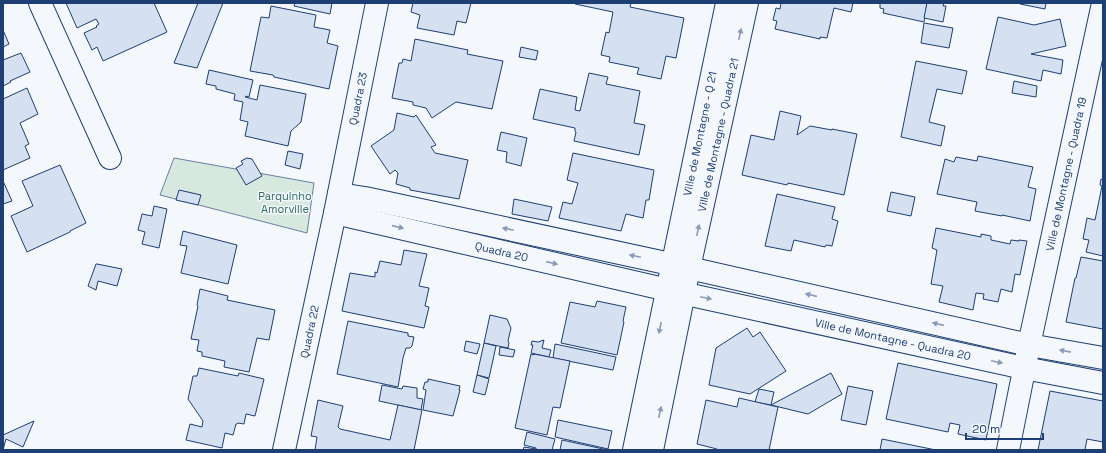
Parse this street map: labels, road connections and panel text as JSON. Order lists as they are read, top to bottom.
{
  "streets": {
    "street": [
      "Quadra 23",
      "Ville de Montagne - Q 21",
      "Ville de Montagne - Quadra 21",
      "Ville de Montagne - Quadra 19",
      "Quadra 20",
      "Quadra 22",
      "Ville de Montagne - Quadra 20"
    ]
  },
  "crossings": [
    ["Quadra 23", "Quadra 20"],
    ["Quadra 23", "Quadra 22"],
    ["Ville de Montagne - Q 21", "Ville de Montagne - Quadra 21"],
    ["Ville de Montagne - Q 21", "Quadra 20"],
    ["Ville de Montagne - Quadra 21", "Quadra 20"],
    ["Ville de Montagne - Quadra 19", "Ville de Montagne - Quadra 20"],
    ["Quadra 20", "Quadra 22"],
    ["Quadra 20", "Ville de Montagne - Quadra 20"]
  ],
  "one_way": ["Ville de Montagne - Quadra 21"],
  "parks": ["Parquinho Amorville"],
  "scale_bar": "20 m"
}
